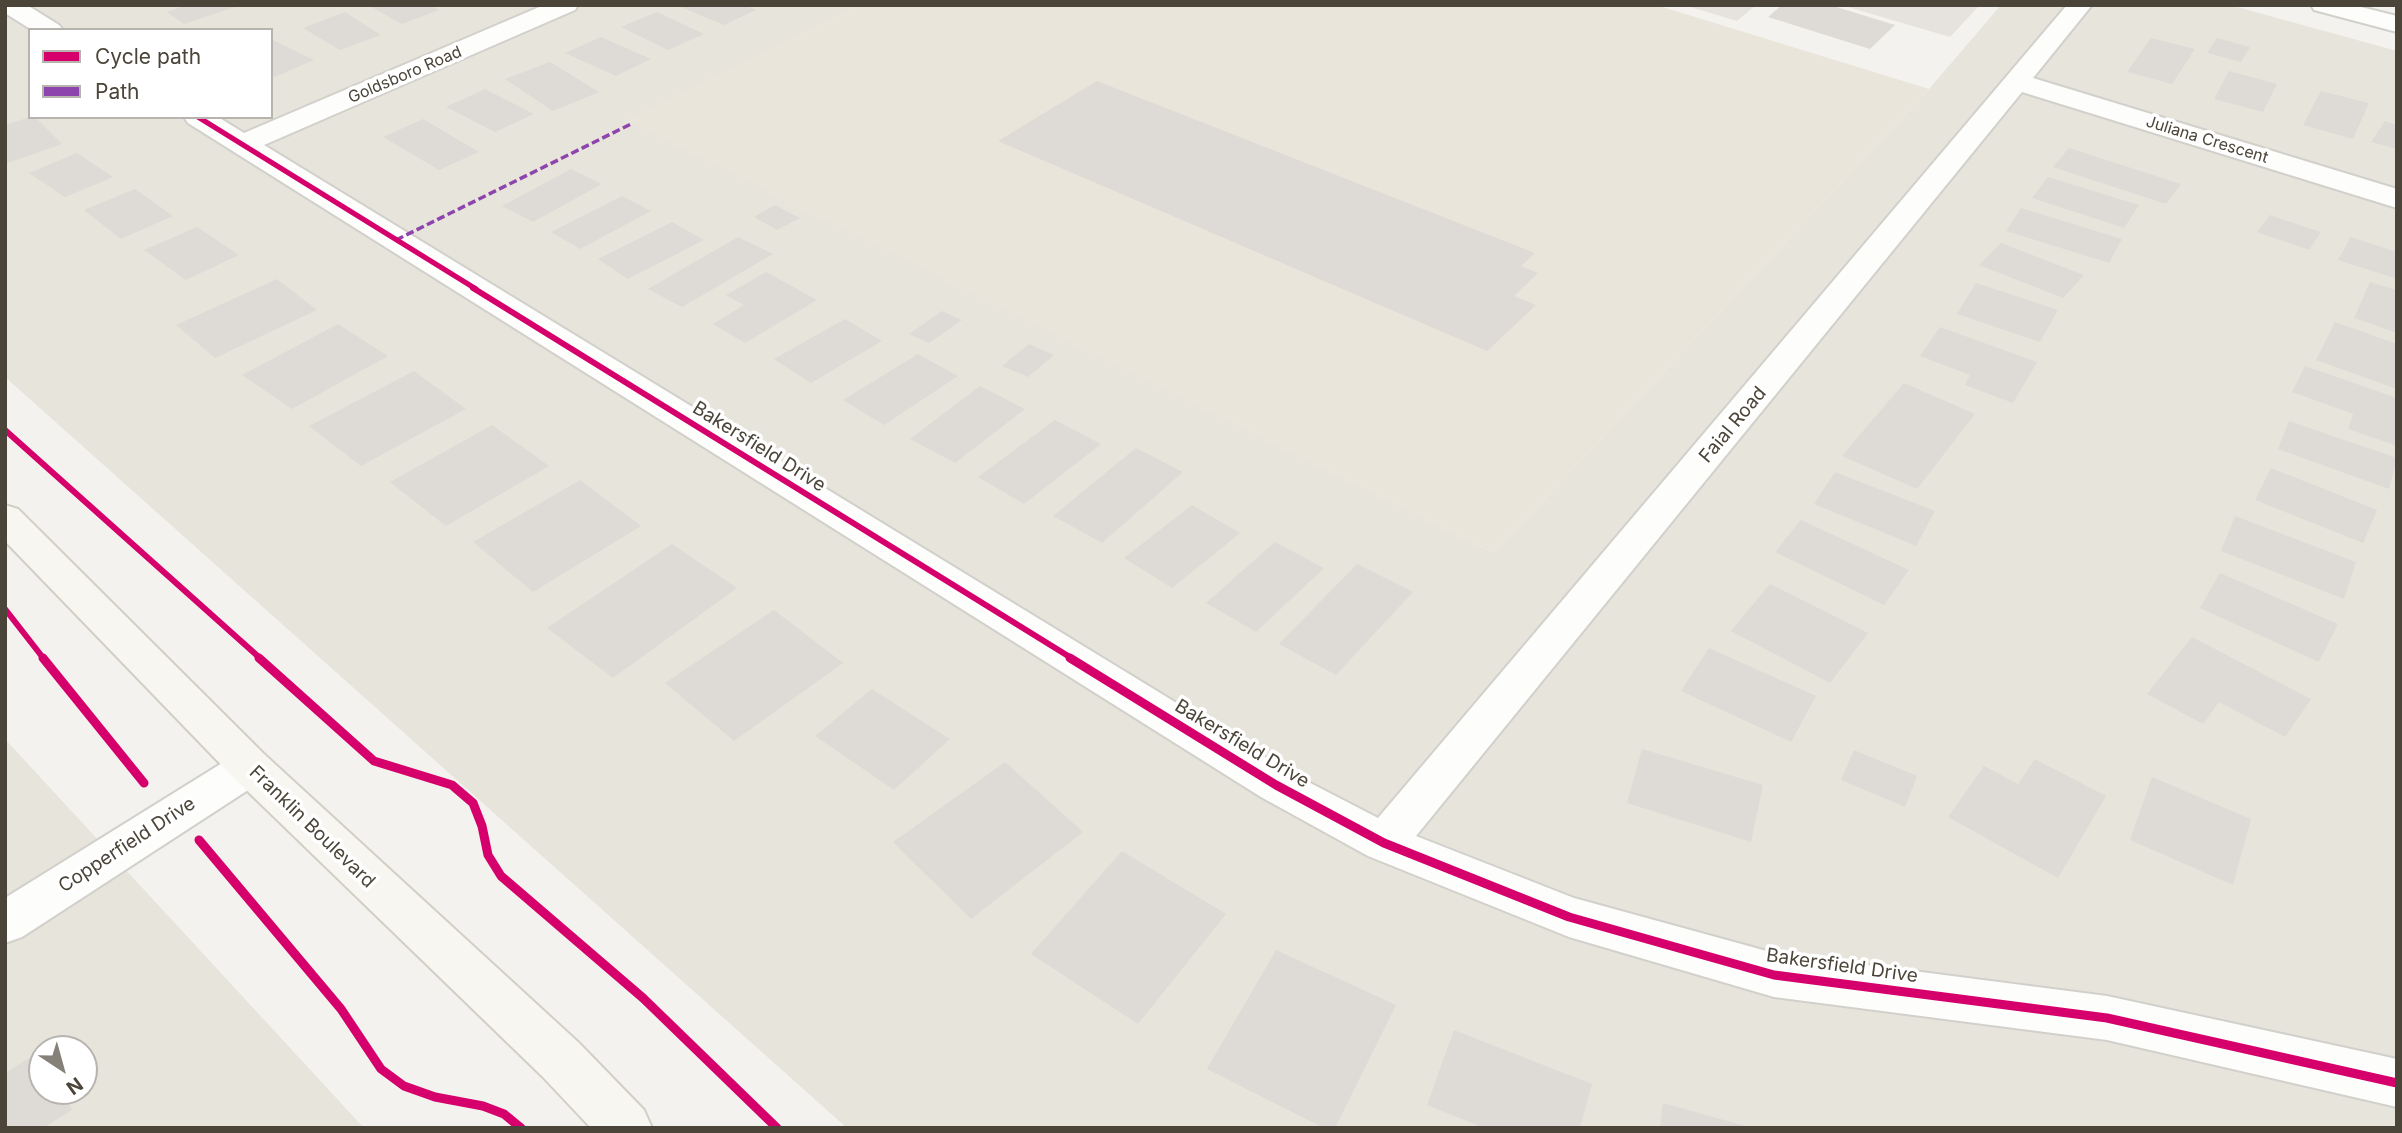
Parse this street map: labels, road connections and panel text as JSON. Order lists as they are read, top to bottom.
{
  "streets": {
    "main road": ["Franklin Boulevard"],
    "street": [
      "Goldsboro Road",
      "Juliana Crescent",
      "Faial Road",
      "Bakersfield Drive",
      "Copperfield Drive"
    ]
  },
  "crossings": [
    ["Goldsboro Road", "Bakersfield Drive"],
    ["Juliana Crescent", "Faial Road"],
    ["Faial Road", "Bakersfield Drive"],
    ["Franklin Boulevard", "Copperfield Drive"]
  ],
  "legend": ["Cycle path", "Path"],
  "north": "bottom right"
}
